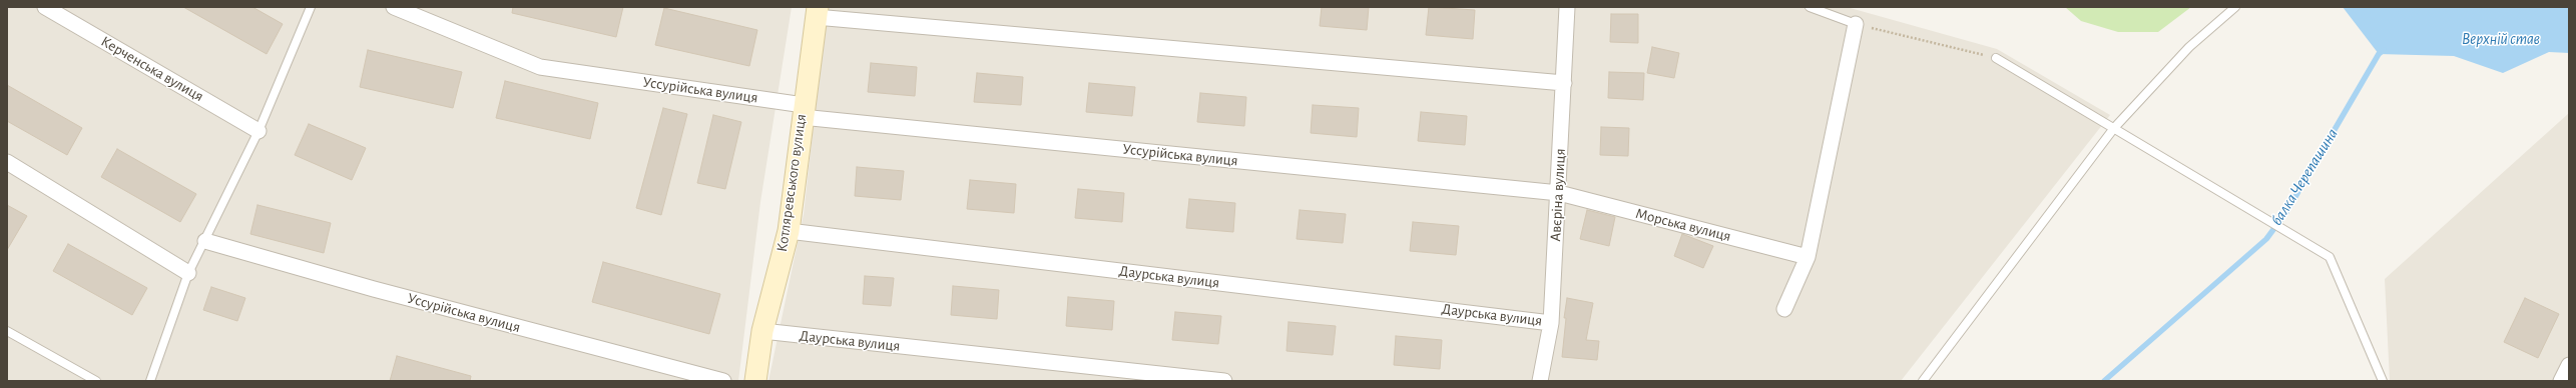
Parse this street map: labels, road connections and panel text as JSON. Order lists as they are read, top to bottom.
{
  "streets": {
    "street": [
      "Керченська вулиця",
      "Уссурійська вулиця",
      "Котляревського вулиця",
      "Авєріна вулиця",
      "Морська вулиця",
      "Даурська вулиця"
    ]
  },
  "crossings": [
    ["Уссурійська вулиця", "Котляревського вулиця"],
    ["Уссурійська вулиця", "Авєріна вулиця"],
    ["Уссурійська вулиця", "Морська вулиця"],
    ["Котляревського вулиця", "Даурська вулиця"],
    ["Авєріна вулиця", "Морська вулиця"],
    ["Авєріна вулиця", "Даурська вулиця"]
  ],
  "water": ["Верхній став", "балка Черепашина"]
}
